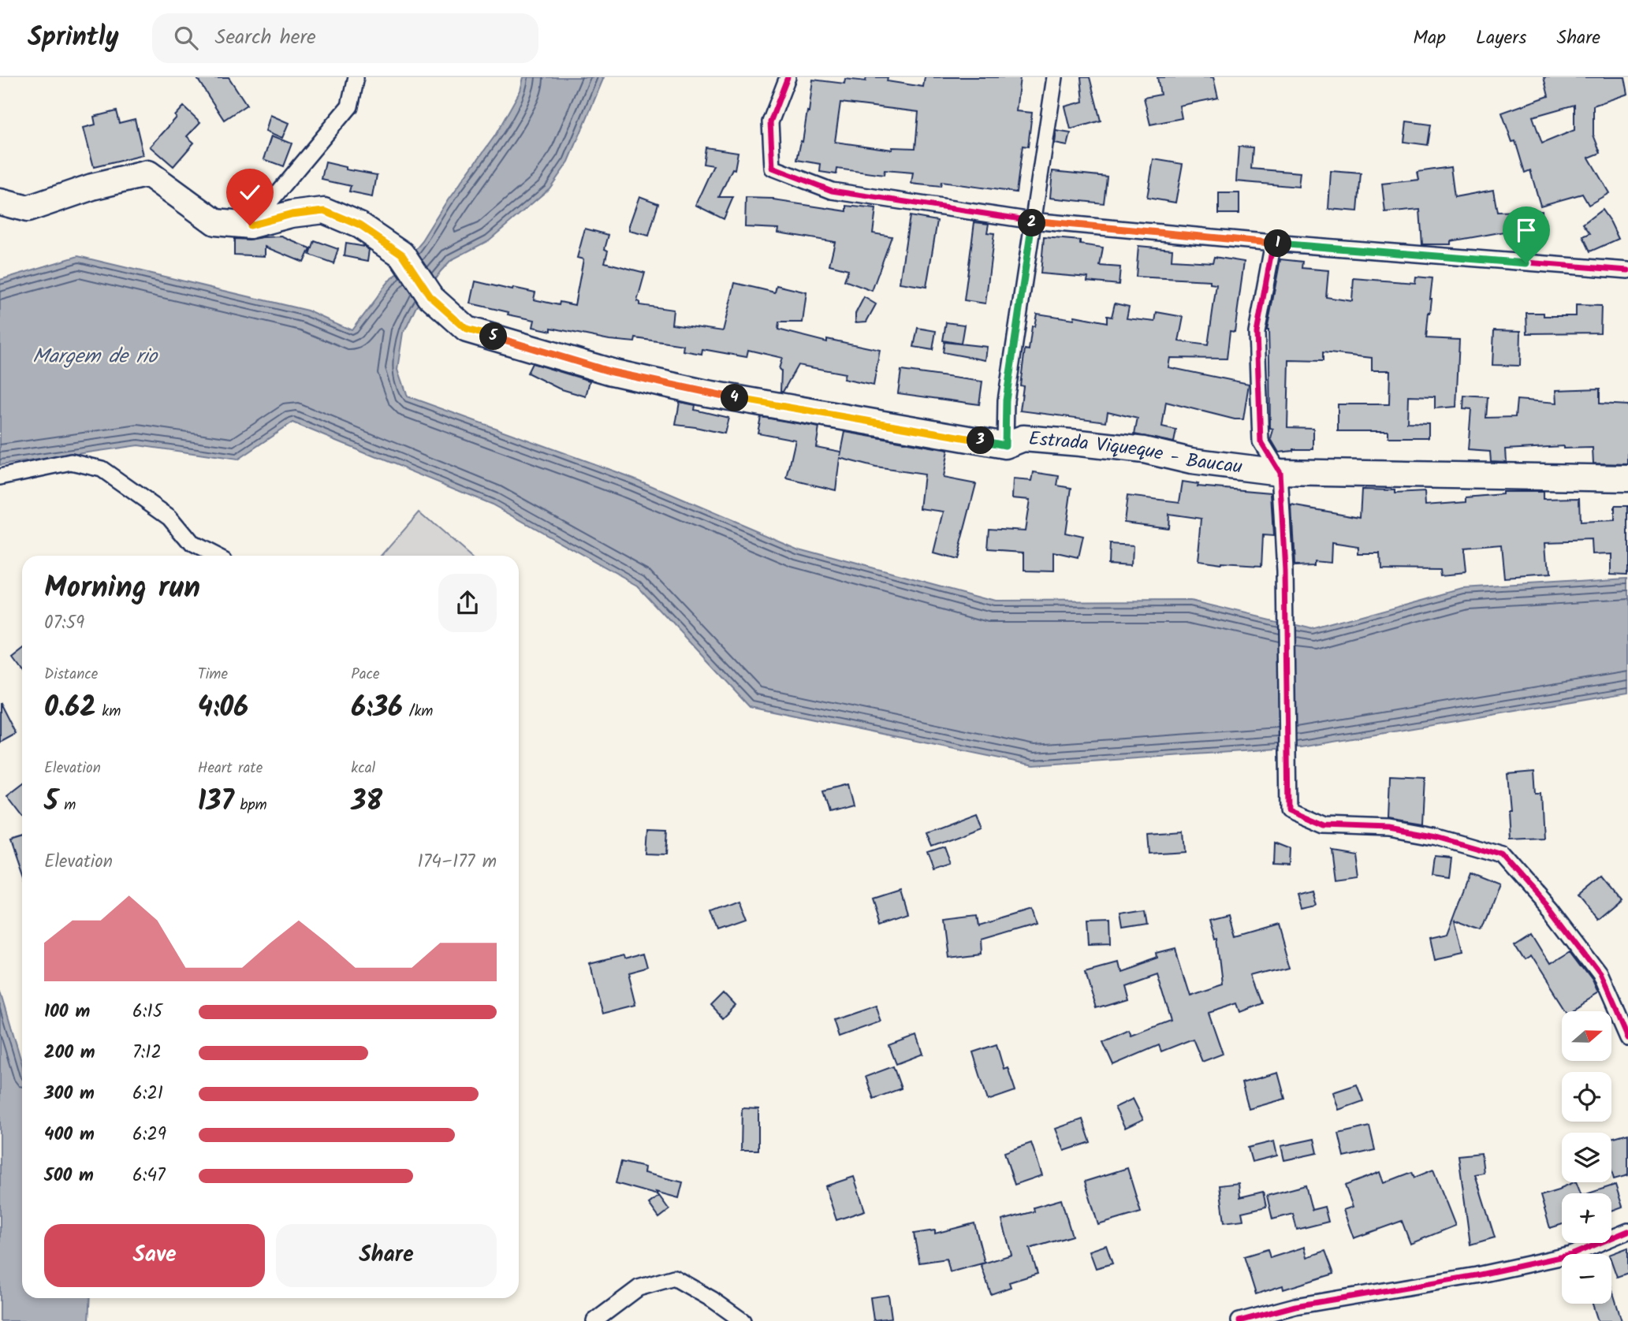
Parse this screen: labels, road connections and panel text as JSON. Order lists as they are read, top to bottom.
{
  "streets": {
    "main road": ["Estrada Viqueque - Baucau"]
  },
  "water": ["Margem de rio"],
  "north": "right",
  "page": {
    "header": "Sprintly",
    "search": "Search here",
    "nav": ["Map", "Layers", "Share"],
    "pins": [
      "2",
      "1",
      "5",
      "4",
      "3"
    ],
    "heading": ["Morning run", "07:59"],
    "stats": [
      ["Distance", "0.62 km"],
      ["Time", "4:06"],
      ["Pace", "6:36 /km"],
      ["Elevation", "5 m"],
      ["Heart rate", "137 bpm"],
      ["kcal", "38"]
    ],
    "chart": ["Elevation", "174–177 m"],
    "list": [
      {
        "name": "100 m",
        "note": "6:15"
      },
      {
        "name": "200 m",
        "note": "7:12"
      },
      {
        "name": "300 m",
        "note": "6:21"
      },
      {
        "name": "400 m",
        "note": "6:29"
      },
      {
        "name": "500 m",
        "note": "6:47"
      }
    ],
    "map_buttons": ["+", "−"],
    "buttons": ["Save", "Share"]
  }
}
